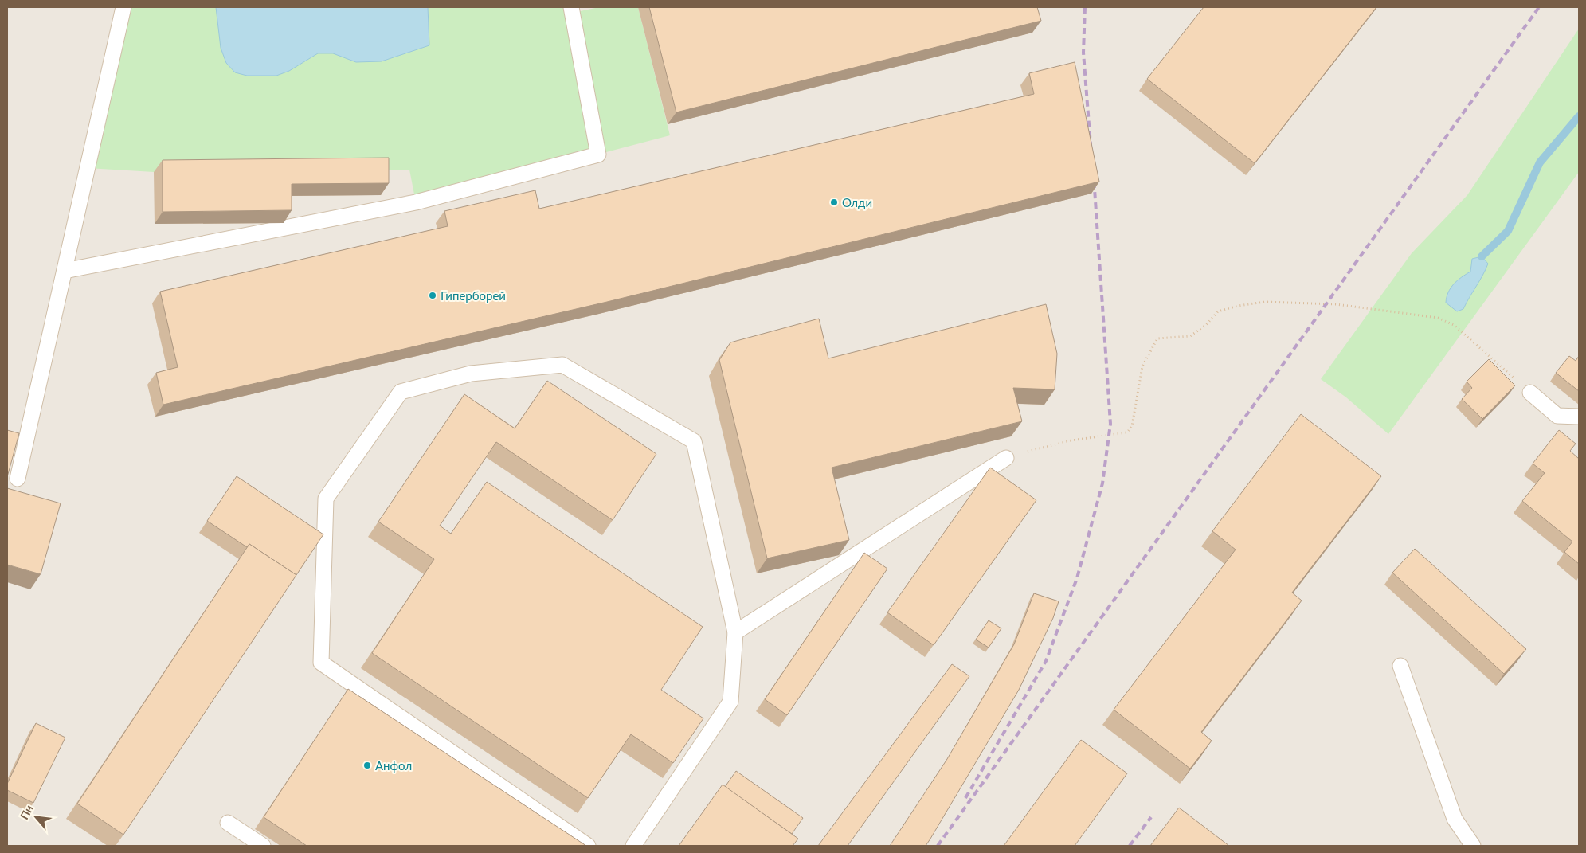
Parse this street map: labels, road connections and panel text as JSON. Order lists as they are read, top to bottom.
{
  "places": ["Олди", "Гиперборей", "Анфол"],
  "north": "top left"
}
